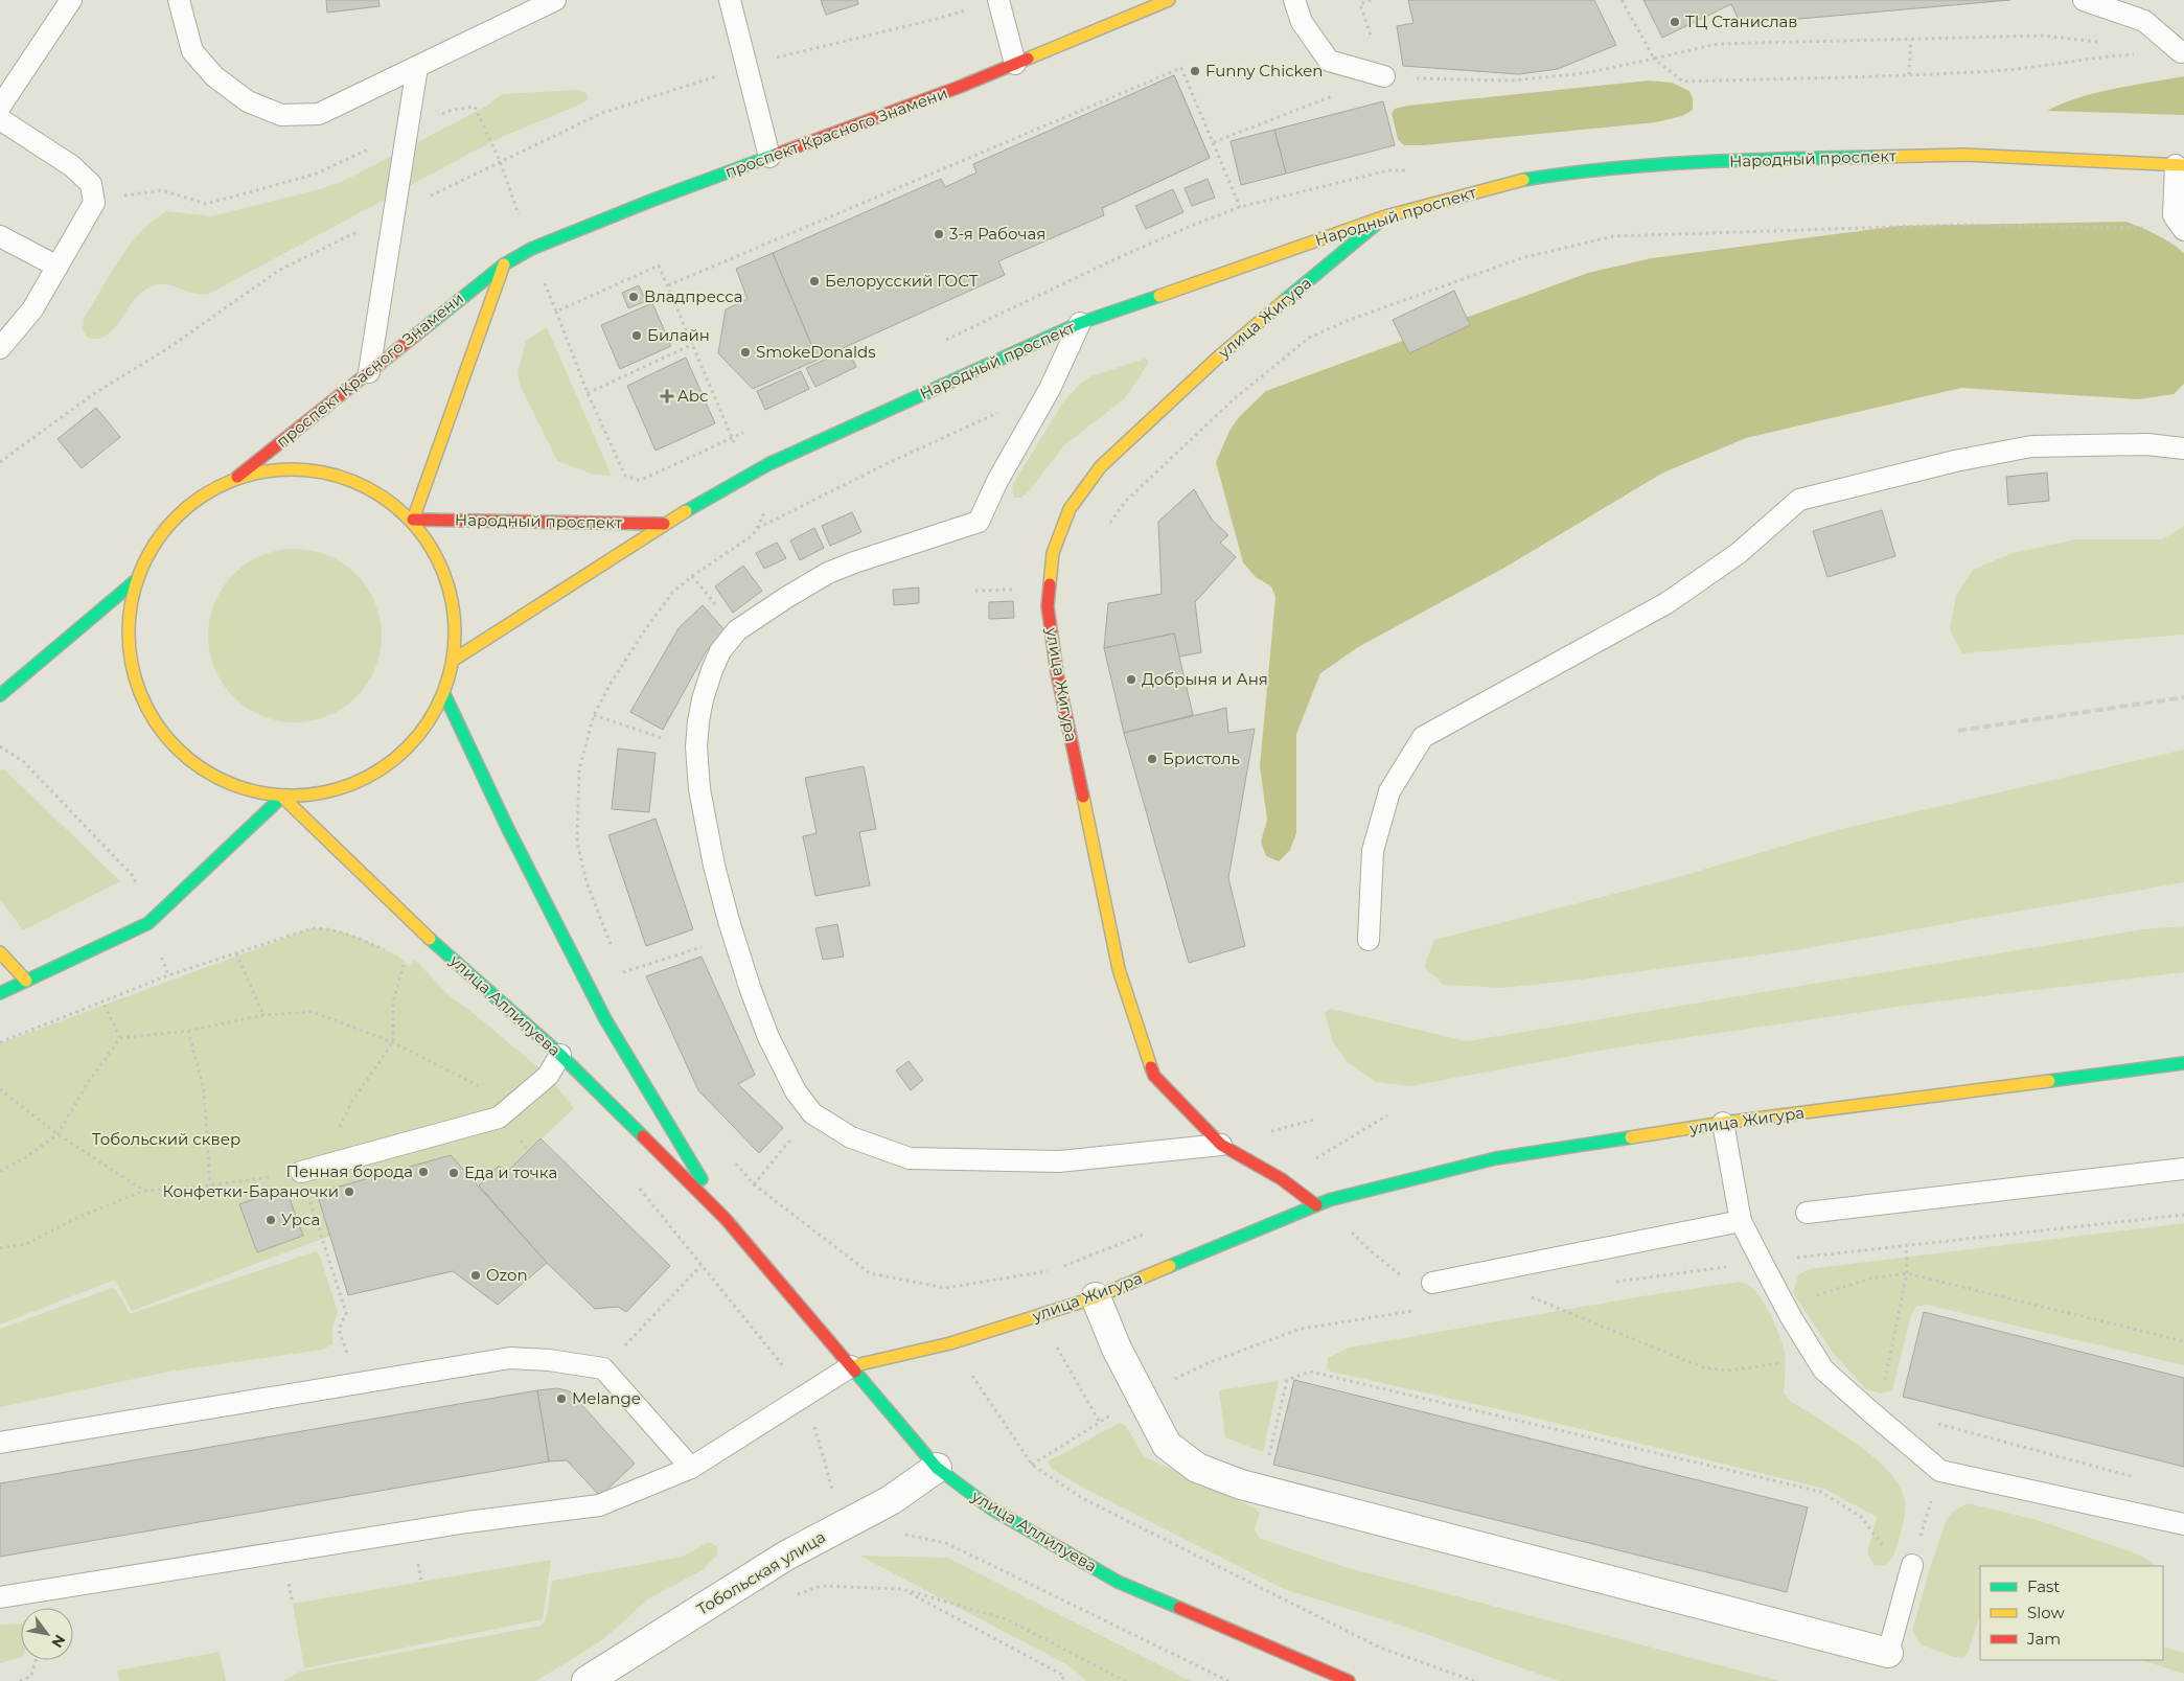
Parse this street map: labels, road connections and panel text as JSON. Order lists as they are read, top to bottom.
{
  "streets": {
    "main road": [
      "проспект Красного Знамени",
      "Народный проспект",
      "улица Жигура",
      "улица Аллилуева"
    ],
    "street": ["Тобольская улица"]
  },
  "crossings": [
    ["проспект Красного Знамени", "Народный проспект"],
    ["Народный проспект", "улица Жигура"],
    ["улица Жигура", "улица Аллилуева"],
    ["улица Аллилуева", "Тобольская улица"]
  ],
  "parks": ["Тобольский сквер"],
  "places": {
    "other": [
      "ТЦ Станислав",
      "Funny Chicken",
      "3-я Рабочая",
      "Белорусский ГОСТ",
      "Владпресса",
      "Билайн",
      "SmokeDonalds",
      "Добрыня и Аня",
      "Бристоль",
      "Пенная борода",
      "Еда и точка",
      "Конфетки-Бараночки",
      "Урса",
      "Ozon",
      "Melange"
    ],
    "health": ["Abc"]
  },
  "legend": ["Fast", "Slow", "Jam"],
  "north": "bottom right"
}
